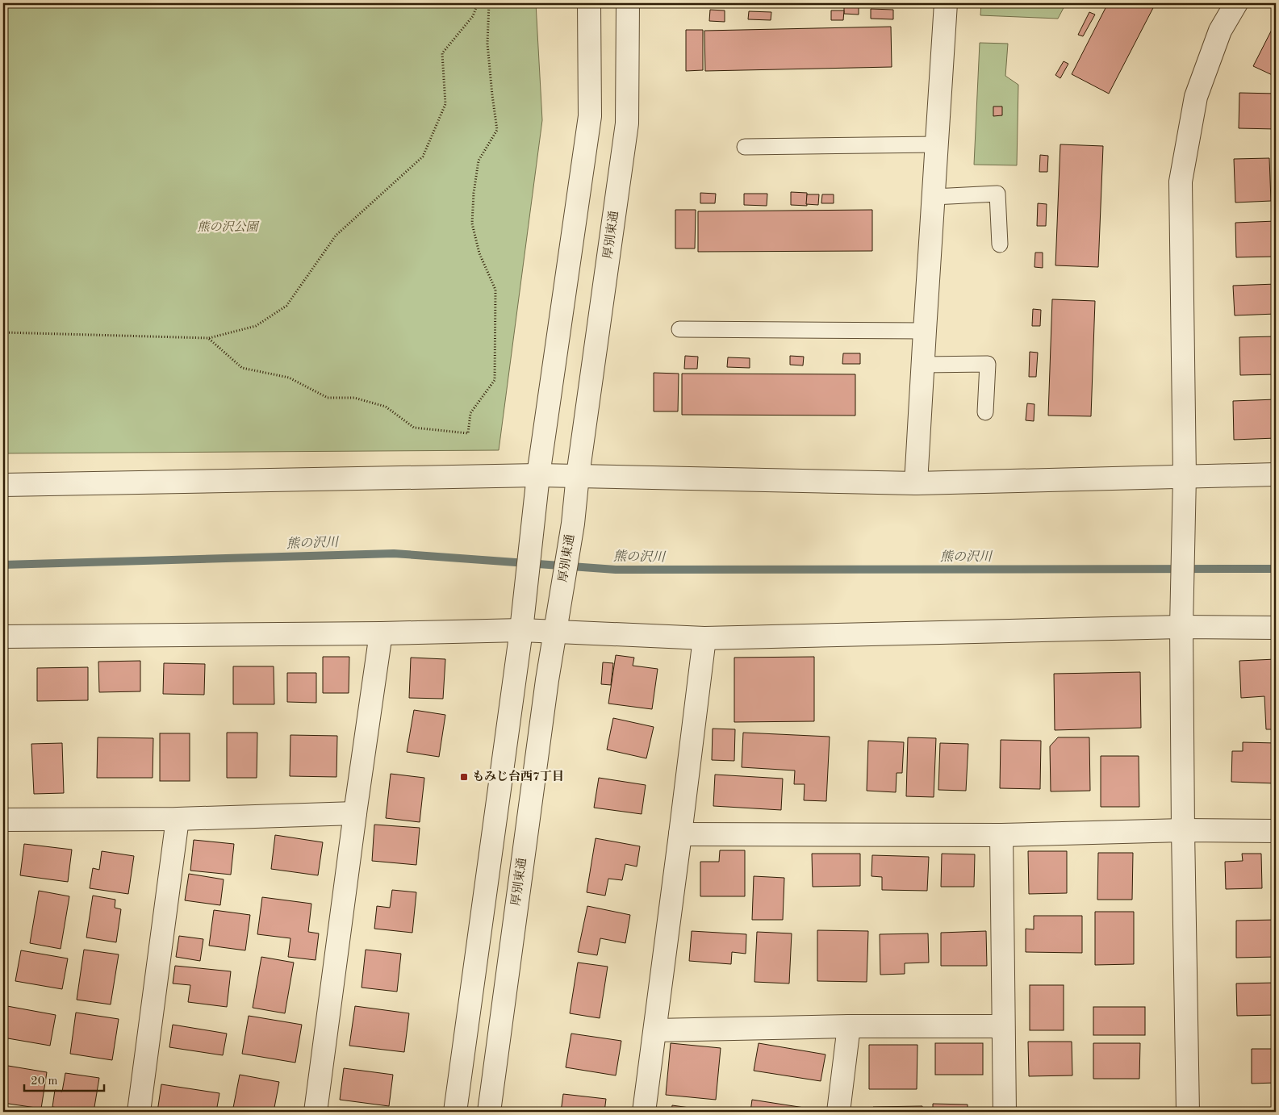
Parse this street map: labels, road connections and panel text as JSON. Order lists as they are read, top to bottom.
{
  "streets": {
    "street": ["厚別東通"]
  },
  "water": ["熊の沢川"],
  "parks": ["熊の沢公園"],
  "places": {
    "transit": ["もみじ台西7丁目"]
  },
  "scale_bar": "20 m"
}
